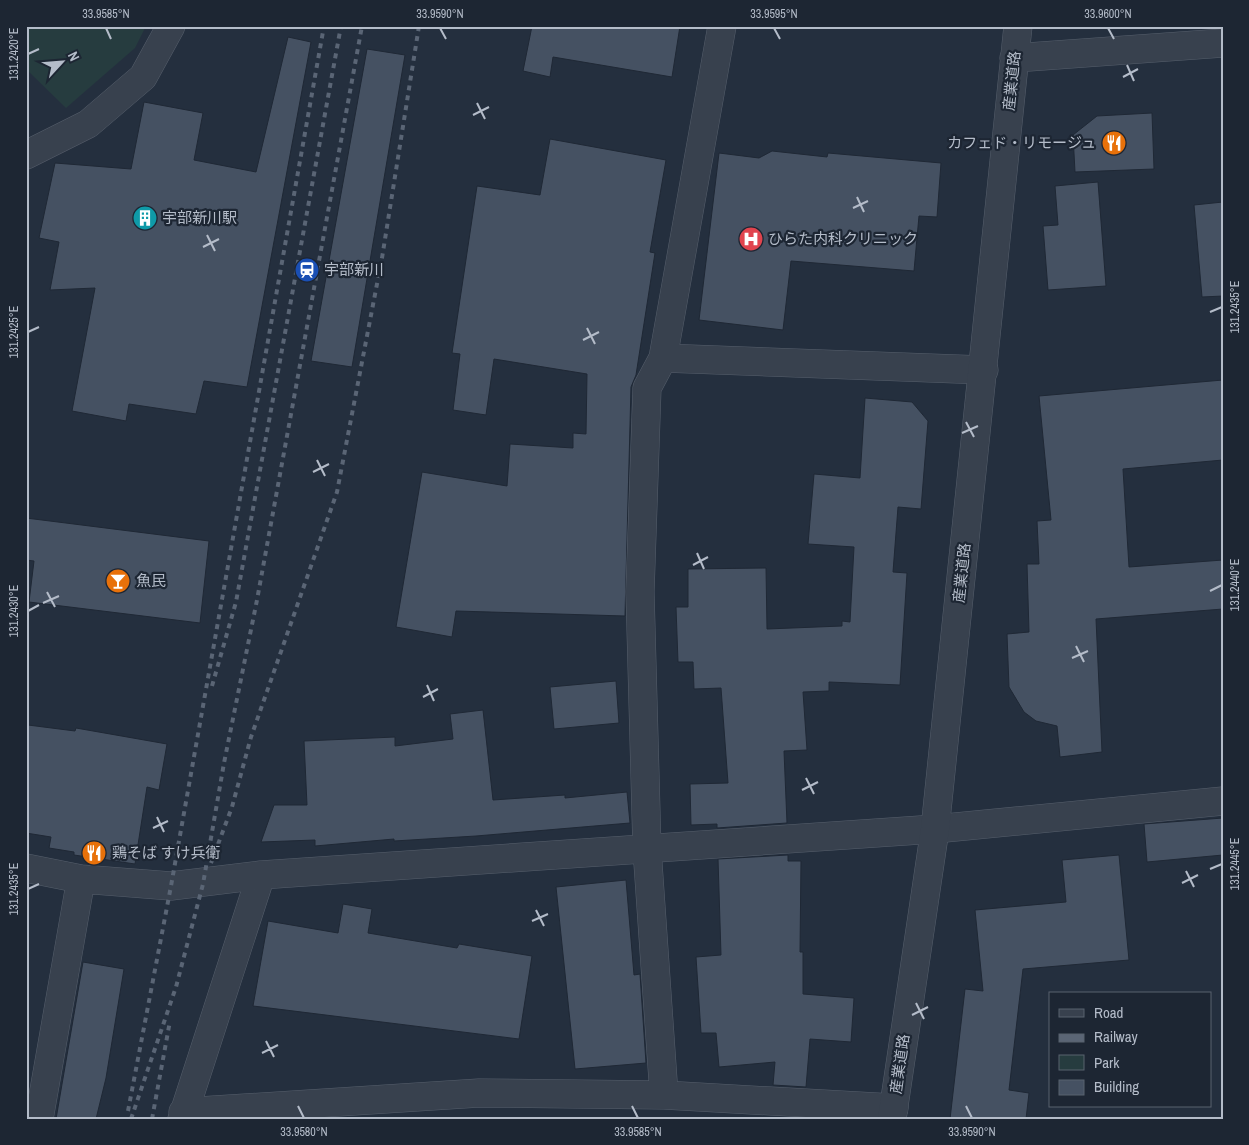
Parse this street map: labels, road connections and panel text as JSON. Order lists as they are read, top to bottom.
{
  "streets": {
    "street": ["産業道路"]
  },
  "places": {
    "restaurant": ["カフェド・リモージュ", "鶏そば すけ兵衛"],
    "building": ["宇部新川駅"],
    "hospital": ["ひらた内科クリニック"],
    "station": ["宇部新川"],
    "bar": ["魚民"]
  },
  "legend": [
    "Road",
    "Railway",
    "Park",
    "Building"
  ],
  "north": "top right",
  "coordinates": [
    "33.9585°N",
    "33.9590°N",
    "33.9595°N",
    "33.9600°N",
    "131.2420°E",
    "131.2435°E",
    "131.2425°E",
    "131.2440°E",
    "131.2430°E",
    "131.2445°E",
    "33.9580°N"
  ]
}
